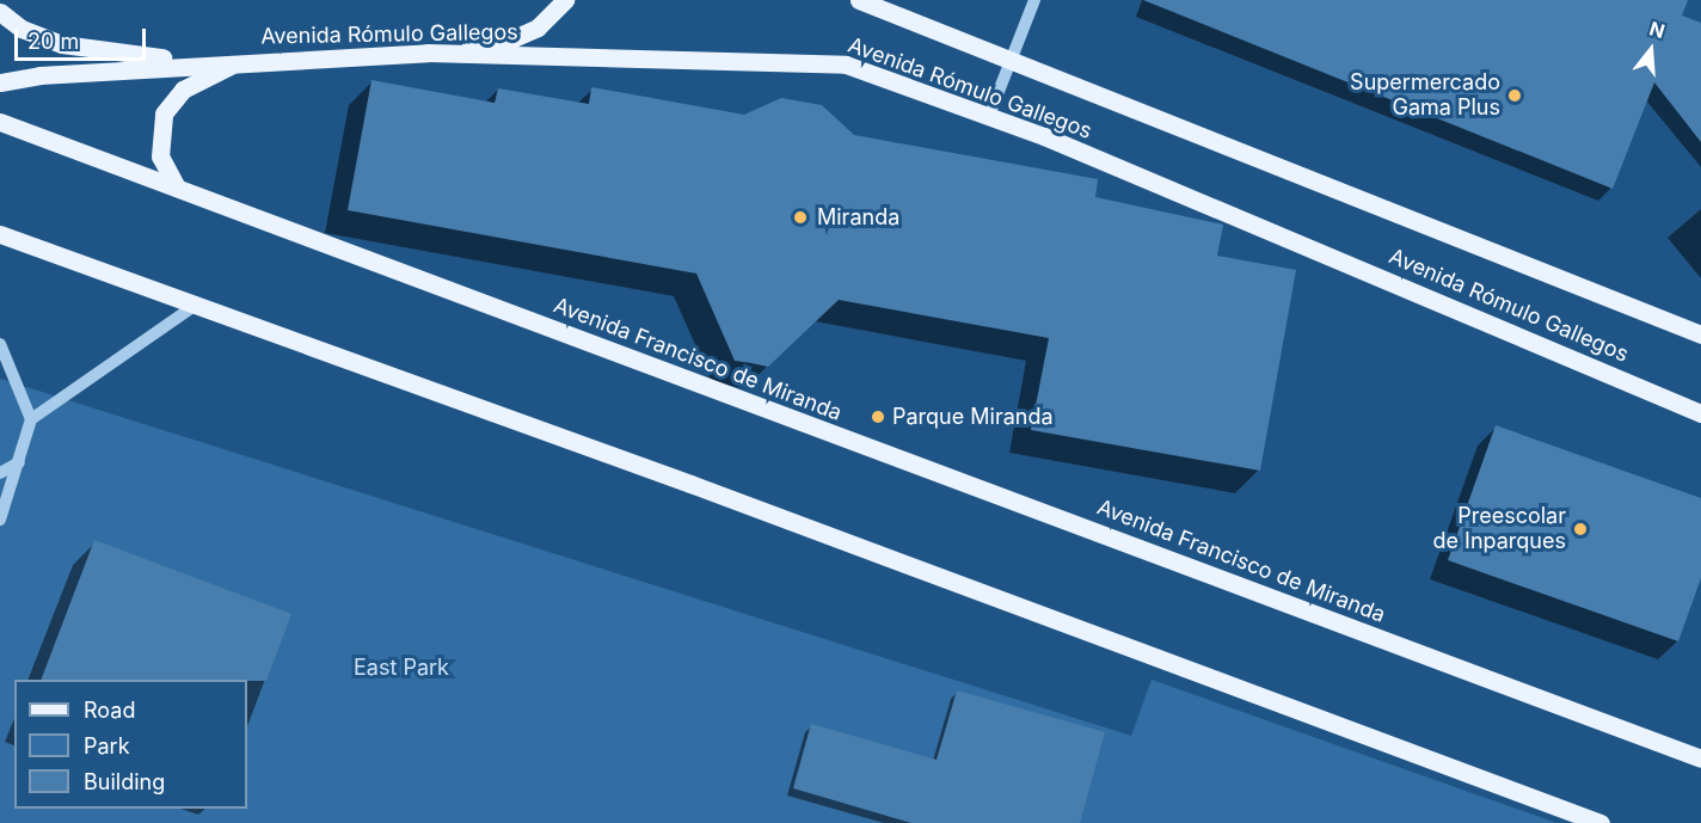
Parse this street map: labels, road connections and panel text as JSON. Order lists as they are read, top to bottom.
{
  "streets": {
    "main road": ["Avenida Rómulo Gallegos", "Avenida Francisco de Miranda"]
  },
  "parks": ["East Park"],
  "places": [
    "Supermercado Gama Plus",
    "Miranda",
    "Parque Miranda",
    "Preescolar de Inparques"
  ],
  "legend": ["Road", "Park", "Building"],
  "scale_bar": "20 m",
  "north": "top"
}
